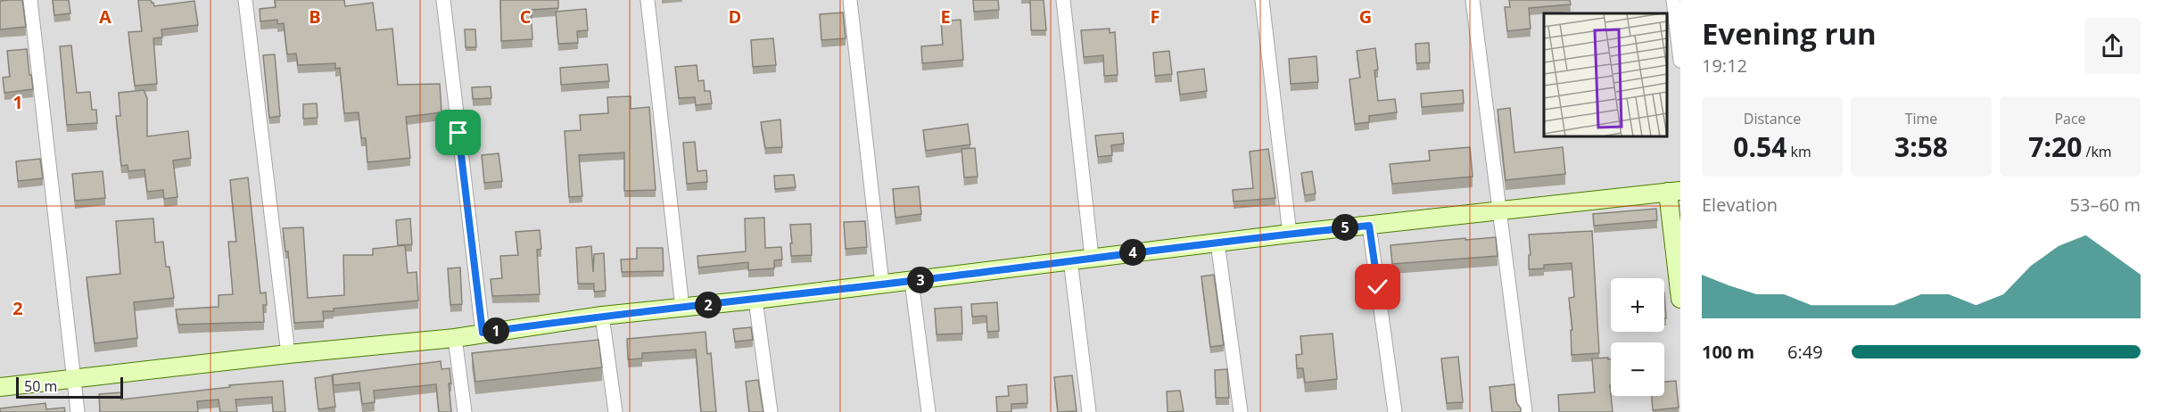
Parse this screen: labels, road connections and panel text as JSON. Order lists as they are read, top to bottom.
{
  "scale_bar": "50 m",
  "page": {
    "heading": ["Evening run", "19:12"],
    "stats": [
      ["Distance", "0.54 km"],
      ["Time", "3:58"],
      ["Pace", "7:20 /km"]
    ],
    "chart": ["Elevation", "53–60 m"],
    "pins": [
      "5",
      "4",
      "3",
      "2",
      "1"
    ],
    "map_buttons": ["+", "−"],
    "list": [
      {
        "name": "100 m",
        "note": "6:49"
      }
    ],
    "scale": "50 m"
  },
  "grid": {
    "columns": [
      "A",
      "B",
      "C",
      "D",
      "E",
      "F",
      "G"
    ],
    "rows": ["1", "2"]
  }
}
